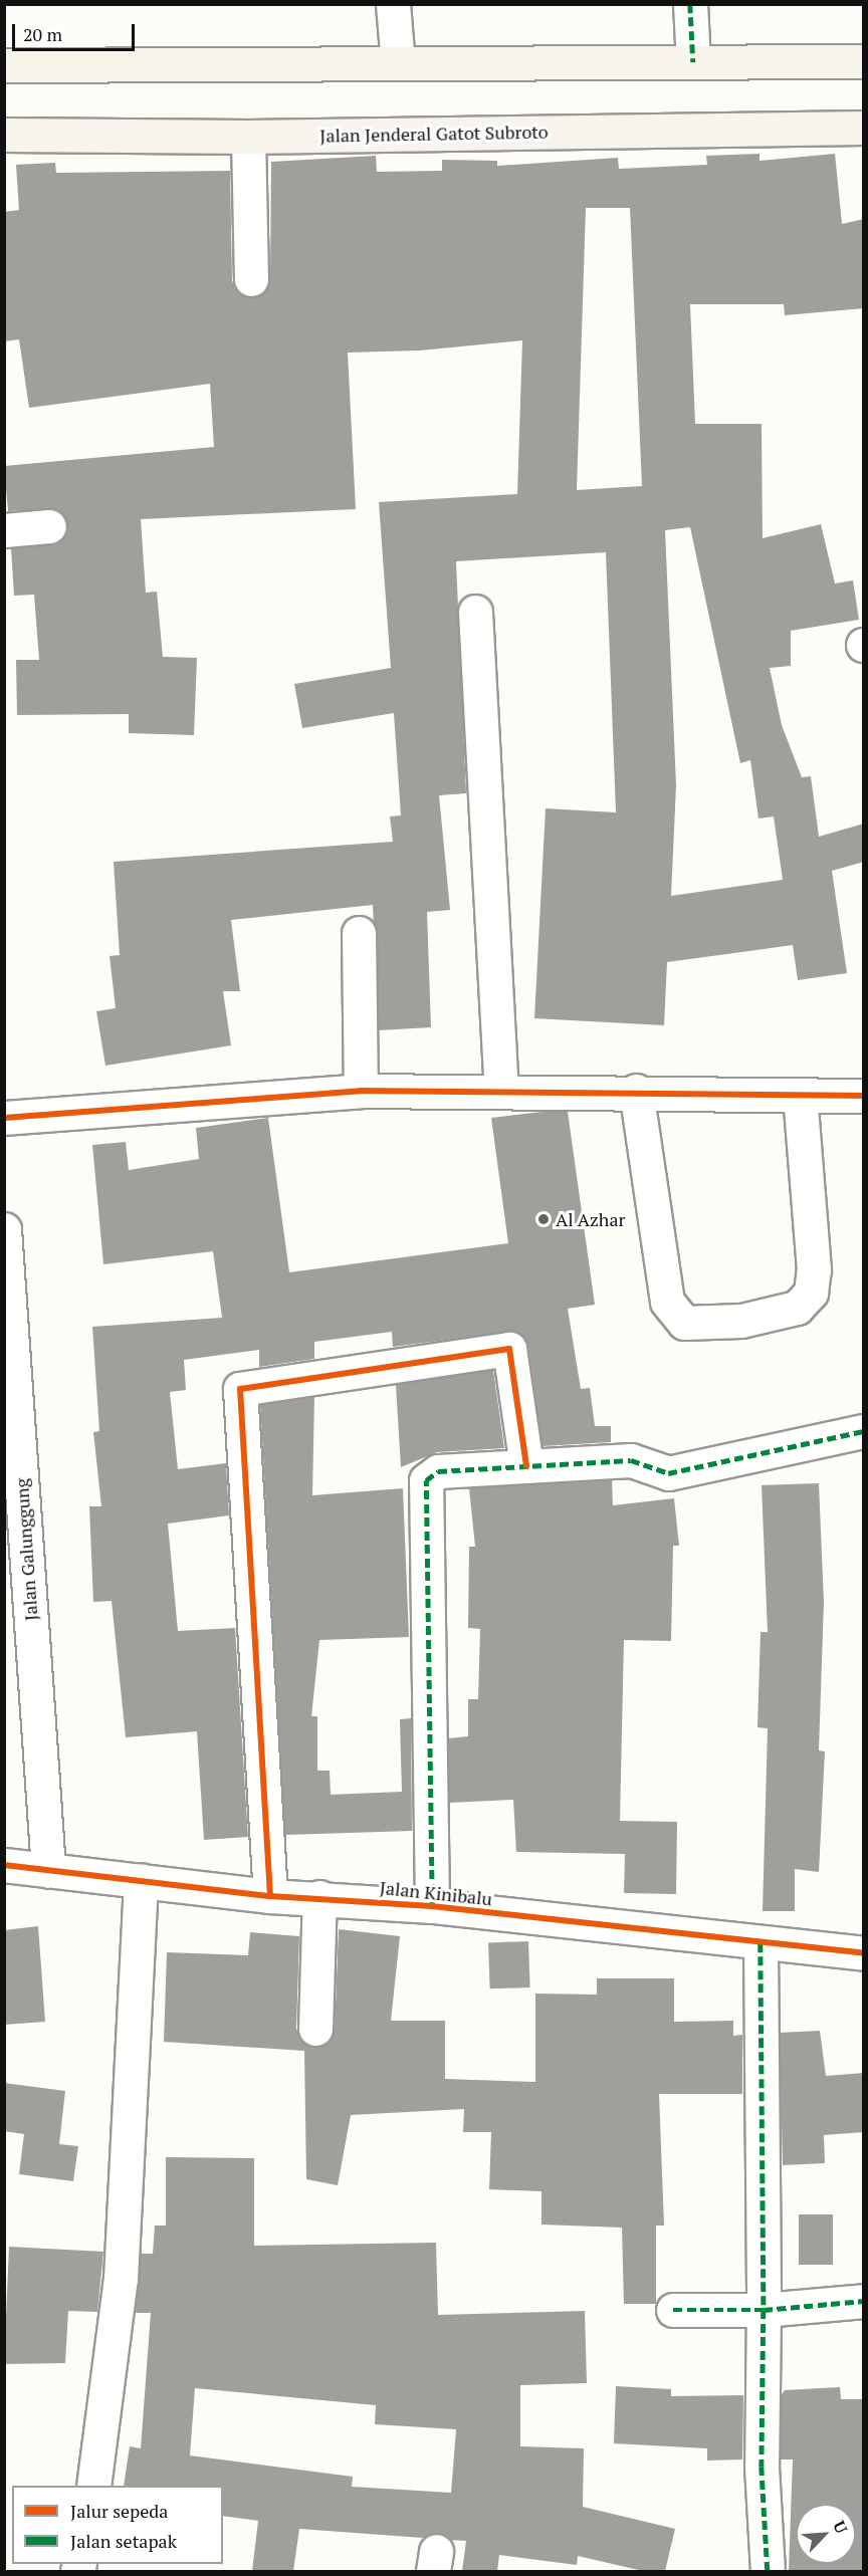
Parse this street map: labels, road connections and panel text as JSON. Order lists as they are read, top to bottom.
{
  "streets": {
    "main road": ["Jalan Jenderal Gatot Subroto"],
    "street": ["Jalan Galunggung", "Jalan Kinibalu"]
  },
  "crossings": [
    ["Jalan Galunggung", "Jalan Kinibalu"]
  ],
  "places": ["Al Azhar"],
  "legend": ["Jalur sepeda", "Jalan setapak"],
  "scale_bar": "20 m",
  "north": "top right"
}
